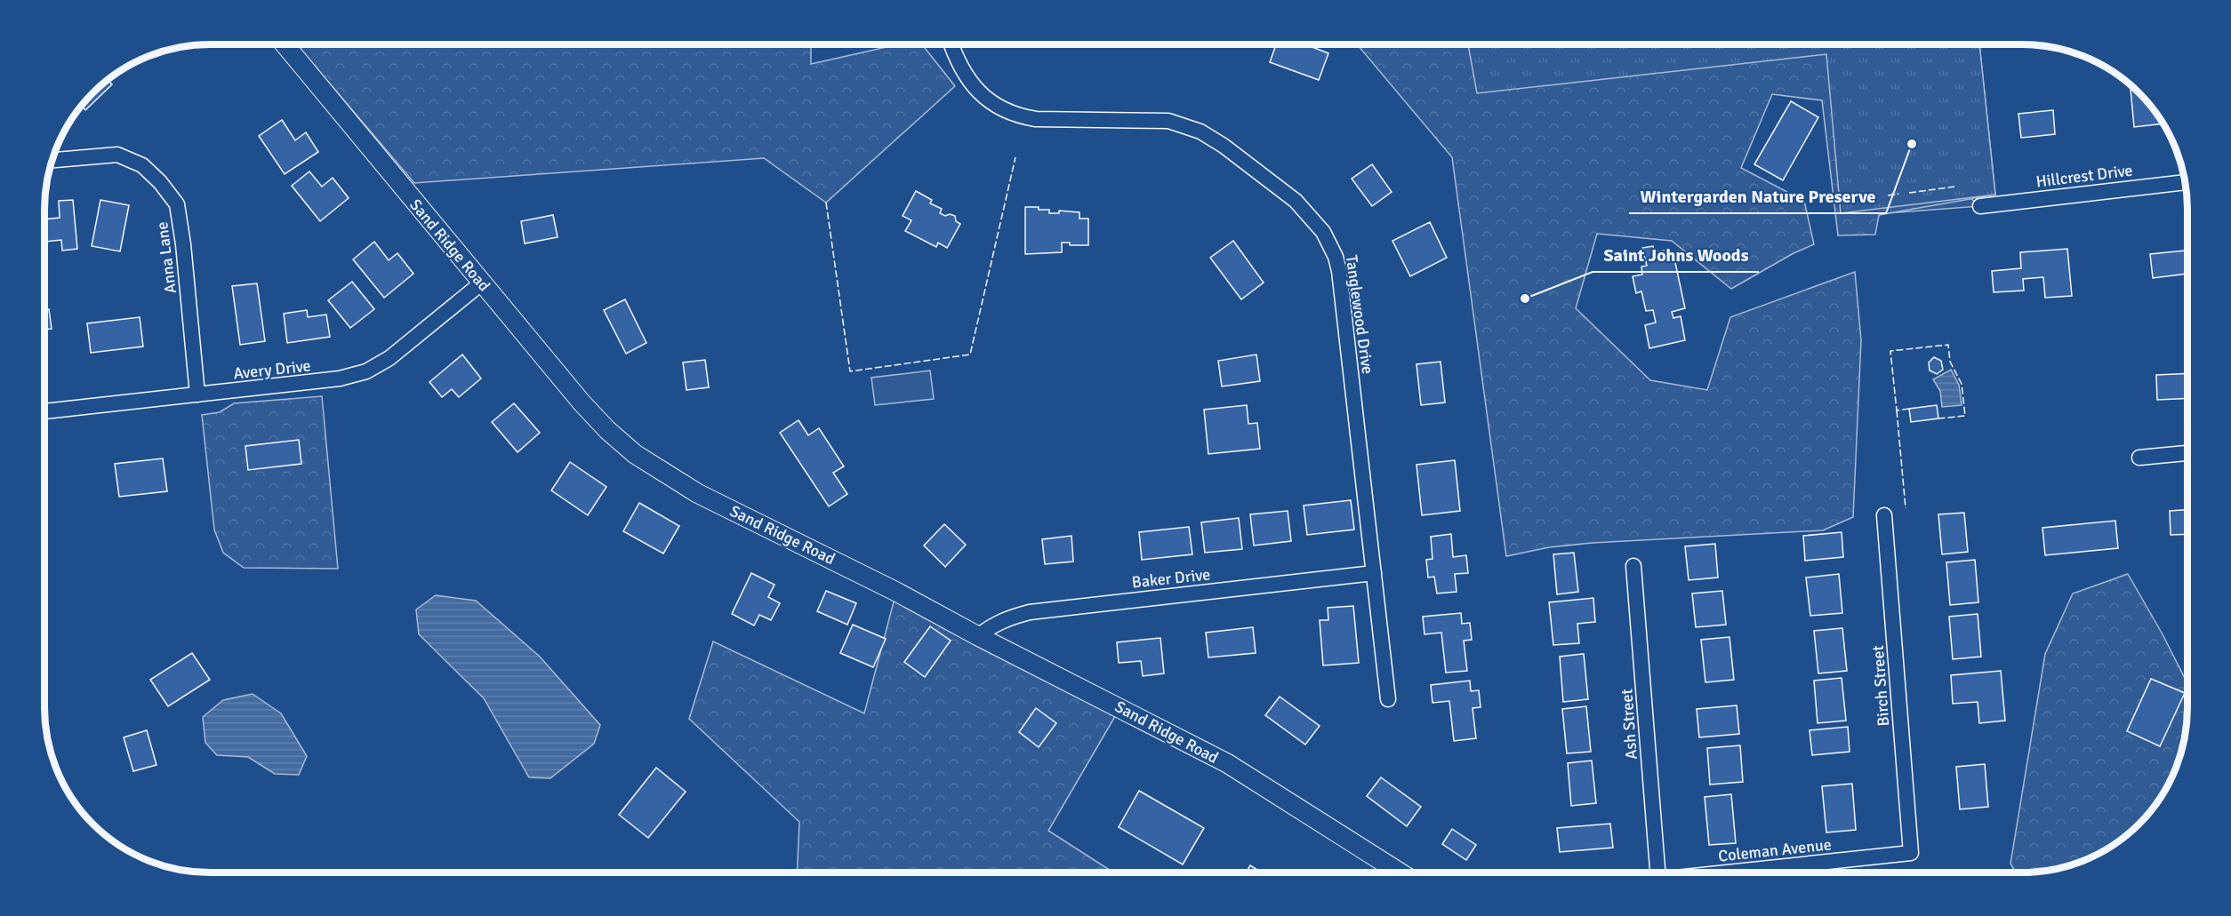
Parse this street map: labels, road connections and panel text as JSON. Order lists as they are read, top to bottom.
{
  "streets": {
    "street": [
      "Hillcrest Drive",
      "Sand Ridge Road",
      "Anna Lane",
      "Tanglewood Drive",
      "Avery Drive",
      "Baker Drive",
      "Birch Street",
      "Ash Street",
      "Coleman Avenue"
    ]
  },
  "crossings": [
    ["Sand Ridge Road", "Avery Drive"],
    ["Sand Ridge Road", "Baker Drive"],
    ["Anna Lane", "Avery Drive"],
    ["Tanglewood Drive", "Baker Drive"],
    ["Birch Street", "Coleman Avenue"]
  ],
  "places": ["Wintergarden Nature Preserve", "Saint Johns Woods"]
}
